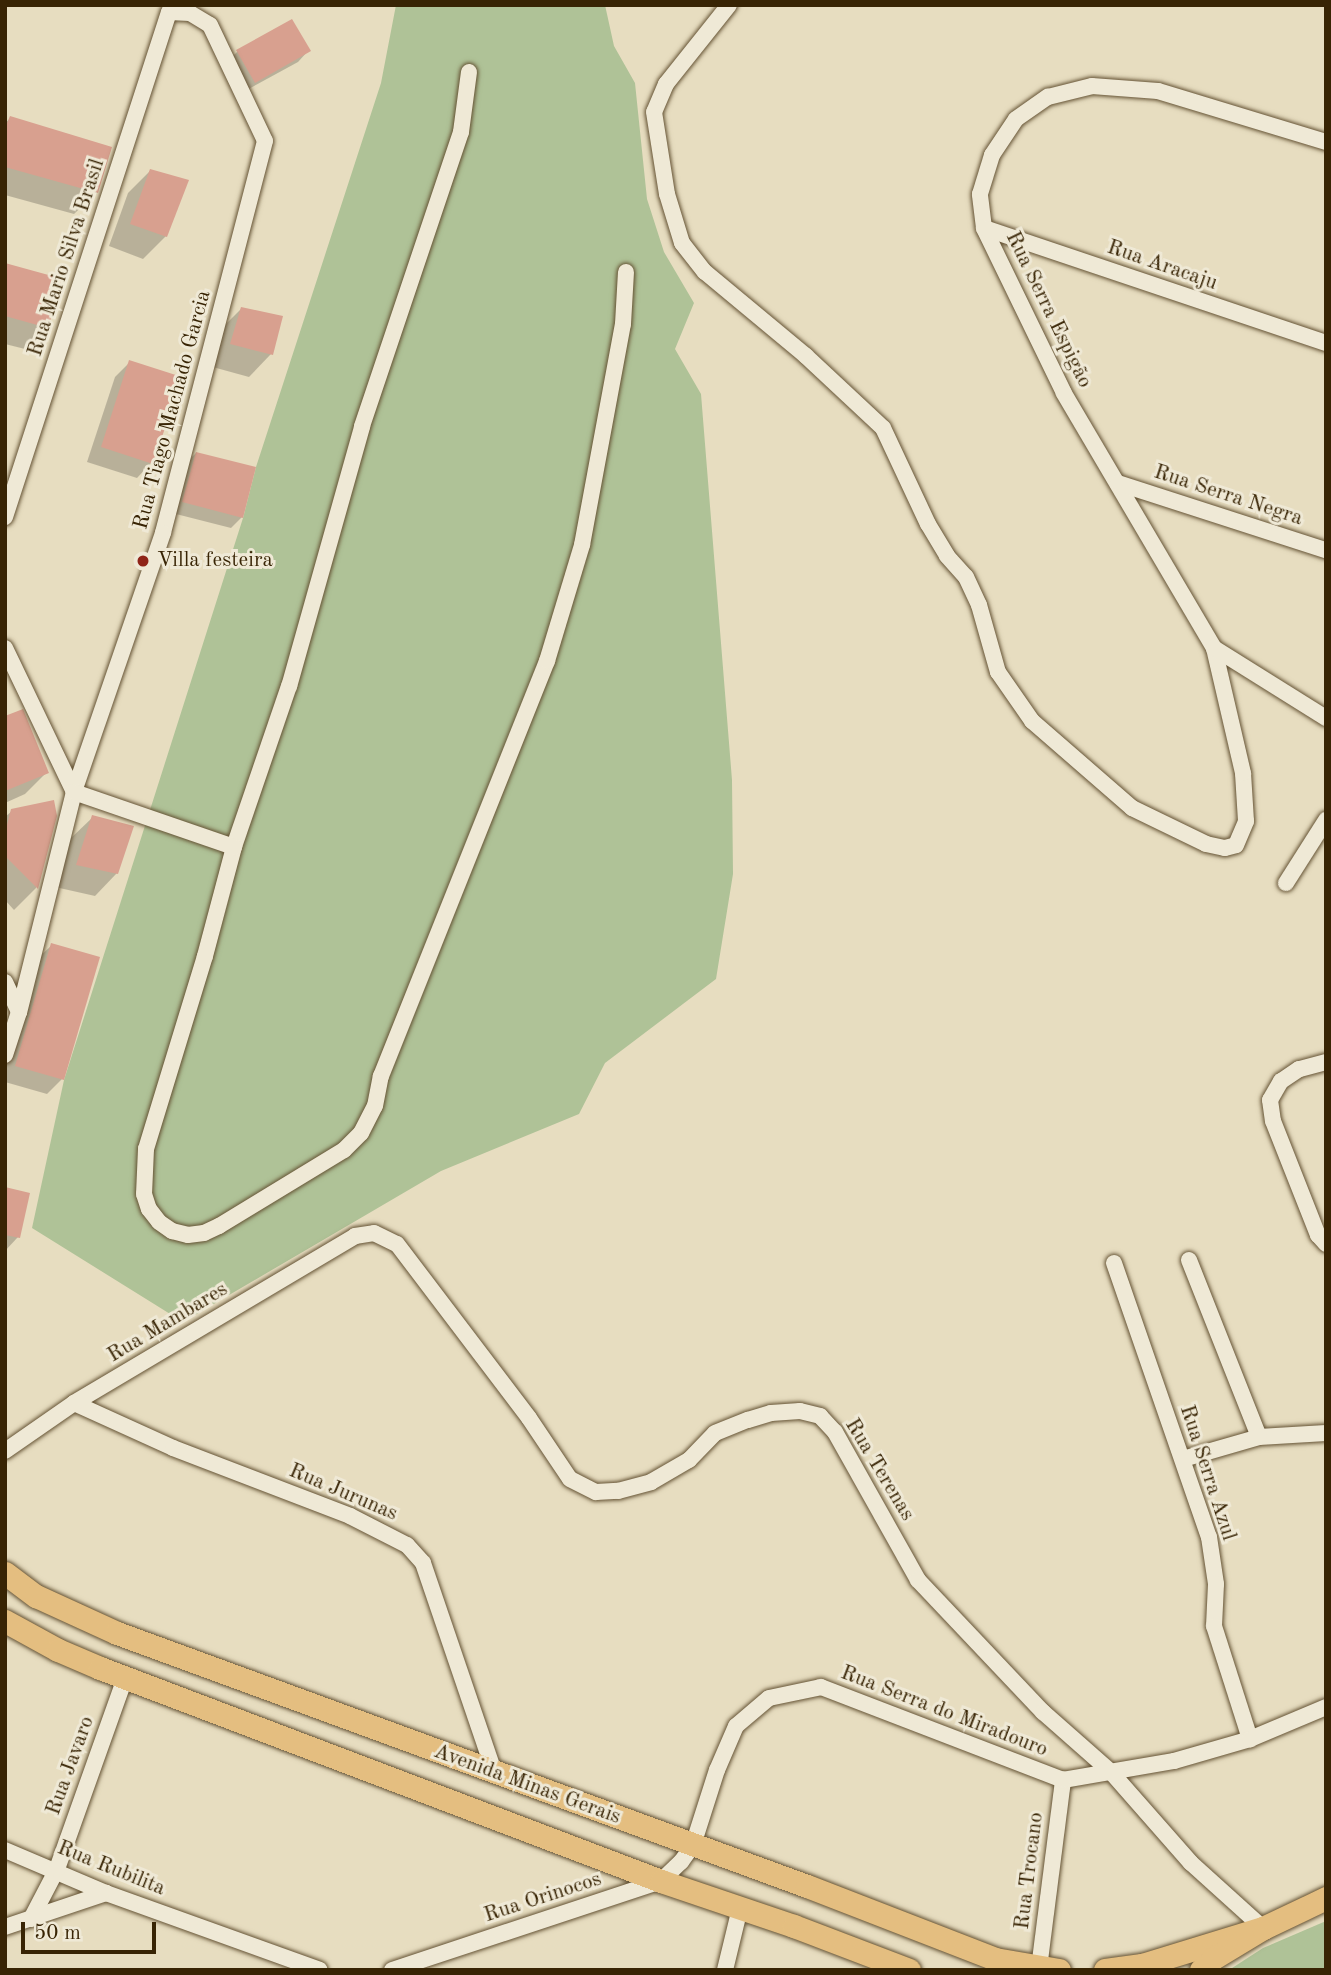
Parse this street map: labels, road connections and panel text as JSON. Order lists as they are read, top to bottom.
{
  "streets": {
    "main road": ["Avenida Minas Gerais"],
    "street": [
      "Rua Mario Silva Brasil",
      "Rua Aracaju",
      "Rua Serra Espigão",
      "Rua Tiago Machado Garcia",
      "Rua Serra Negra",
      "Rua Mambares",
      "Rua Terenas",
      "Rua Serra Azul",
      "Rua Jurunas",
      "Rua Serra do Miradouro",
      "Rua Javaro",
      "Rua Rubilita",
      "Rua Trocano",
      "Rua Orinocos"
    ]
  },
  "crossings": [
    ["Rua Mario Silva Brasil", "Rua Tiago Machado Garcia"],
    ["Rua Aracaju", "Rua Serra Espigão"],
    ["Rua Serra Espigão", "Rua Serra Negra"],
    ["Rua Mambares", "Rua Terenas"],
    ["Rua Mambares", "Rua Jurunas"],
    ["Rua Jurunas", "Avenida Minas Gerais"],
    ["Rua Serra do Miradouro", "Avenida Minas Gerais"],
    ["Rua Serra do Miradouro", "Rua Trocano"],
    ["Rua Serra do Miradouro", "Rua Orinocos"],
    ["Rua Javaro", "Avenida Minas Gerais"],
    ["Rua Javaro", "Rua Rubilita"],
    ["Avenida Minas Gerais", "Rua Trocano"],
    ["Avenida Minas Gerais", "Rua Orinocos"]
  ],
  "places": ["Villa festeira"],
  "scale_bar": "50 m"
}
